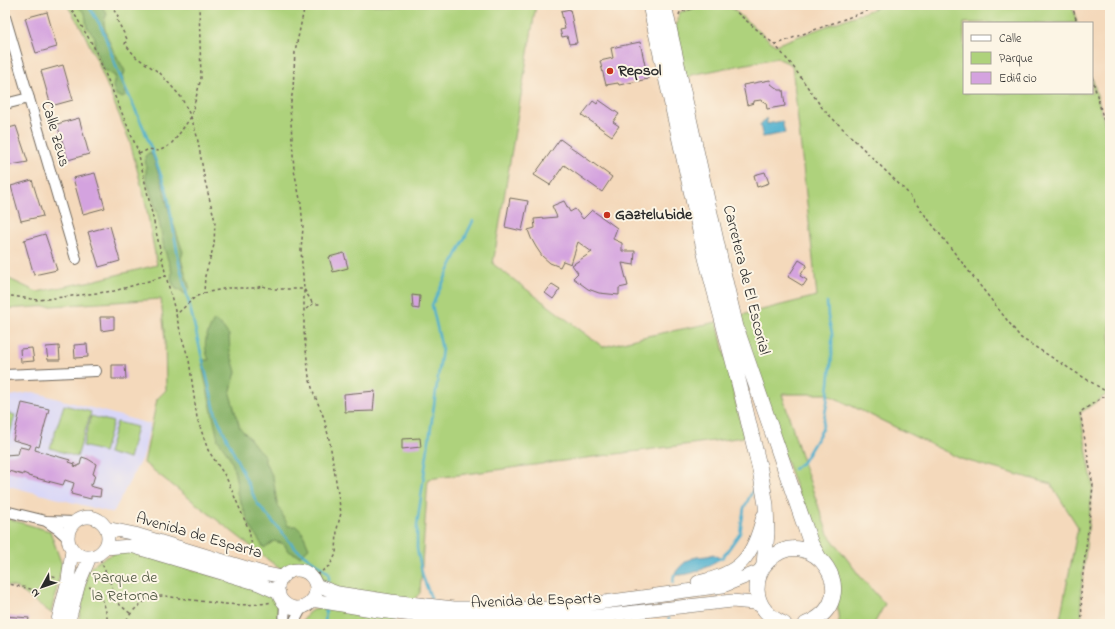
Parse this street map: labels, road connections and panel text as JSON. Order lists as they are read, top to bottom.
{
  "streets": {
    "highway": ["Carretera de El Escorial"],
    "main road": ["Avenida de Esparta"],
    "street": ["Calle Zeus"]
  },
  "crossings": [
    ["Carretera de El Escorial", "Avenida de Esparta"]
  ],
  "parks": ["Parque de la Retorna"],
  "places": ["Repsol", "Gaztelubide"],
  "legend": ["Calle", "Parque", "Edificio"],
  "north": "bottom left"
}
